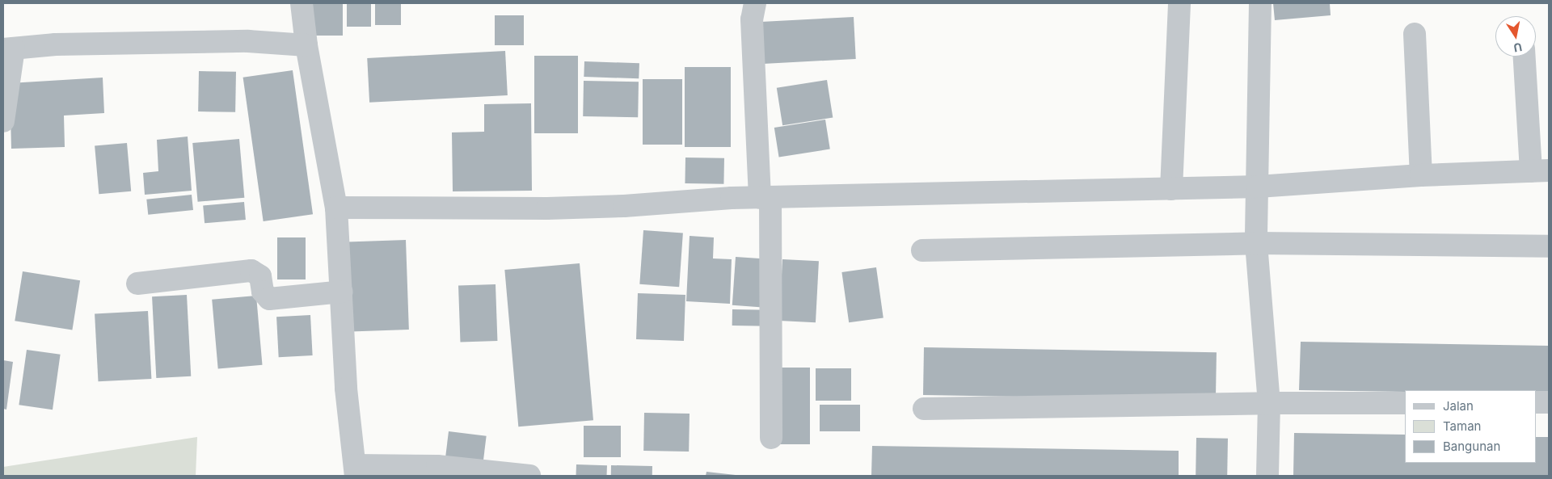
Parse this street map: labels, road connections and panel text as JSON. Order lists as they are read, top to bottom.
{
  "legend": ["Jalan", "Taman", "Bangunan"],
  "north": "bottom"
}
